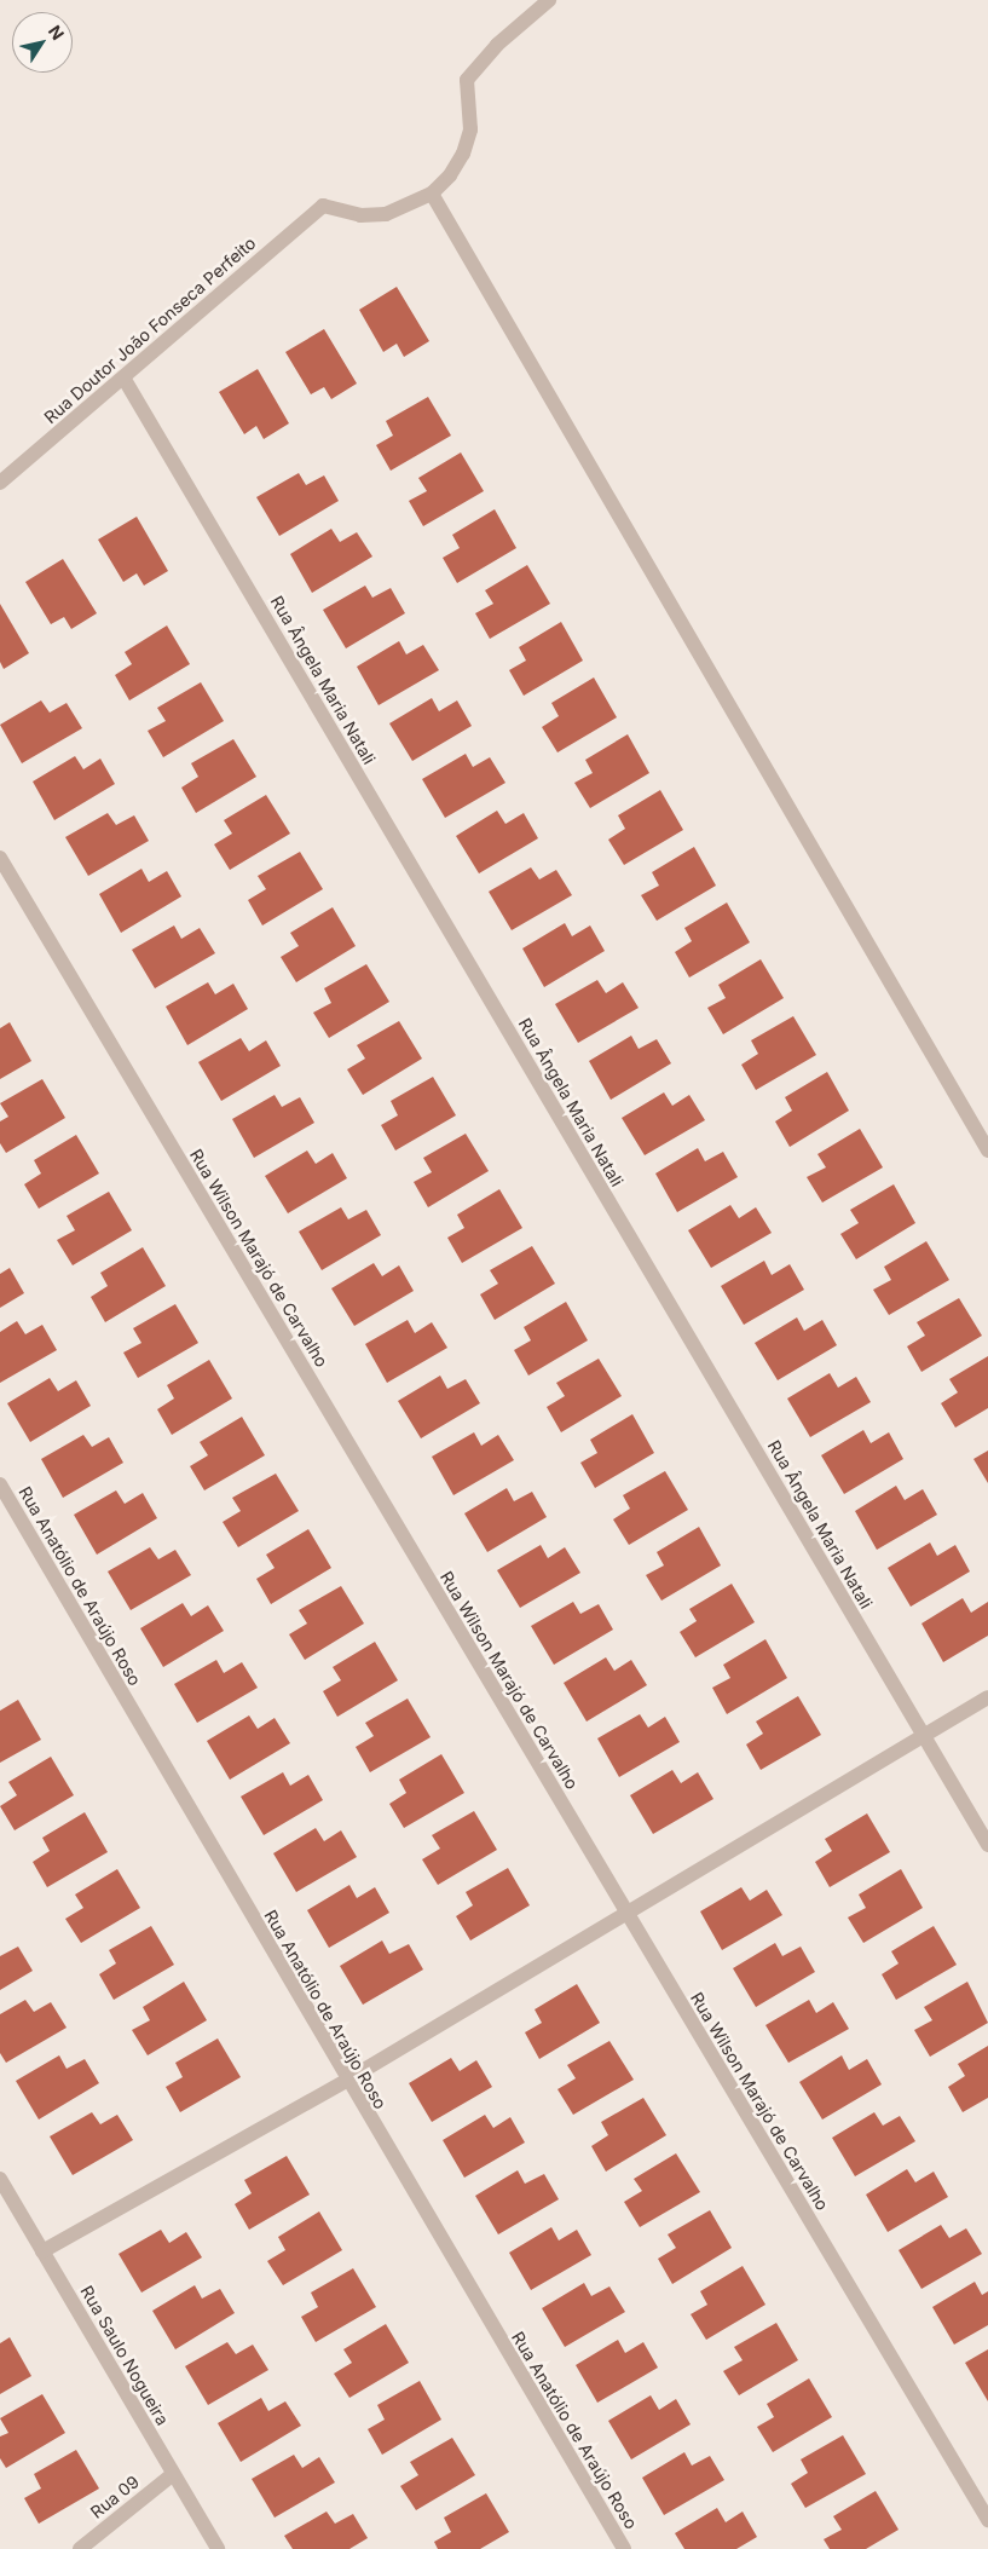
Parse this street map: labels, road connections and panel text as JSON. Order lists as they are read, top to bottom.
{
  "streets": {
    "street": [
      "Rua Doutor João Fonseca Perfeito",
      "Rua Ângela Maria Natali",
      "Rua Wilson Marajó de Carvalho",
      "Rua Anatólio de Araújo Roso",
      "Rua Saulo Nogueira",
      "Rua 09"
    ]
  },
  "crossings": [
    ["Rua Doutor João Fonseca Perfeito", "Rua Ângela Maria Natali"],
    ["Rua Saulo Nogueira", "Rua 09"]
  ],
  "north": "top right"
}
